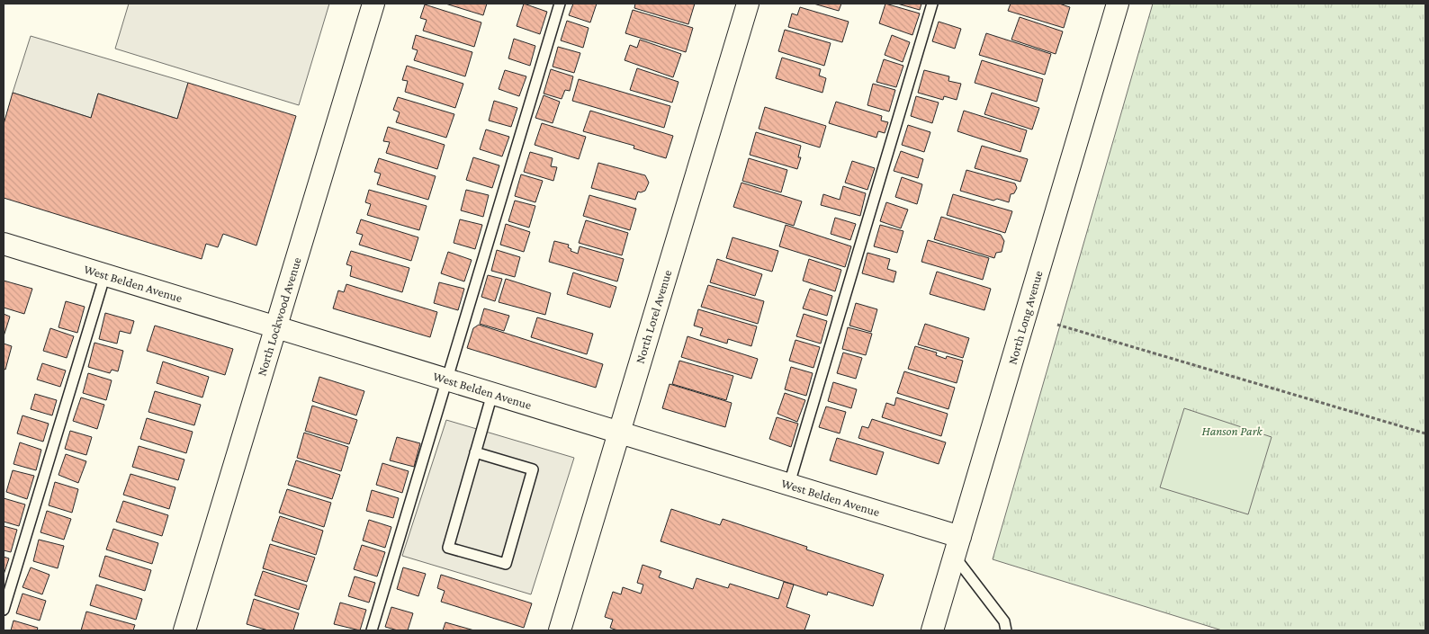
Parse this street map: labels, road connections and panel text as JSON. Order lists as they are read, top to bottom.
{
  "streets": {
    "street": [
      "West Belden Avenue",
      "North Lockwood Avenue",
      "North Lorel Avenue",
      "North Long Avenue"
    ]
  },
  "crossings": [
    ["West Belden Avenue", "North Lockwood Avenue"],
    ["West Belden Avenue", "North Lorel Avenue"],
    ["West Belden Avenue", "North Long Avenue"]
  ],
  "parks": ["Hanson Park"]
}
